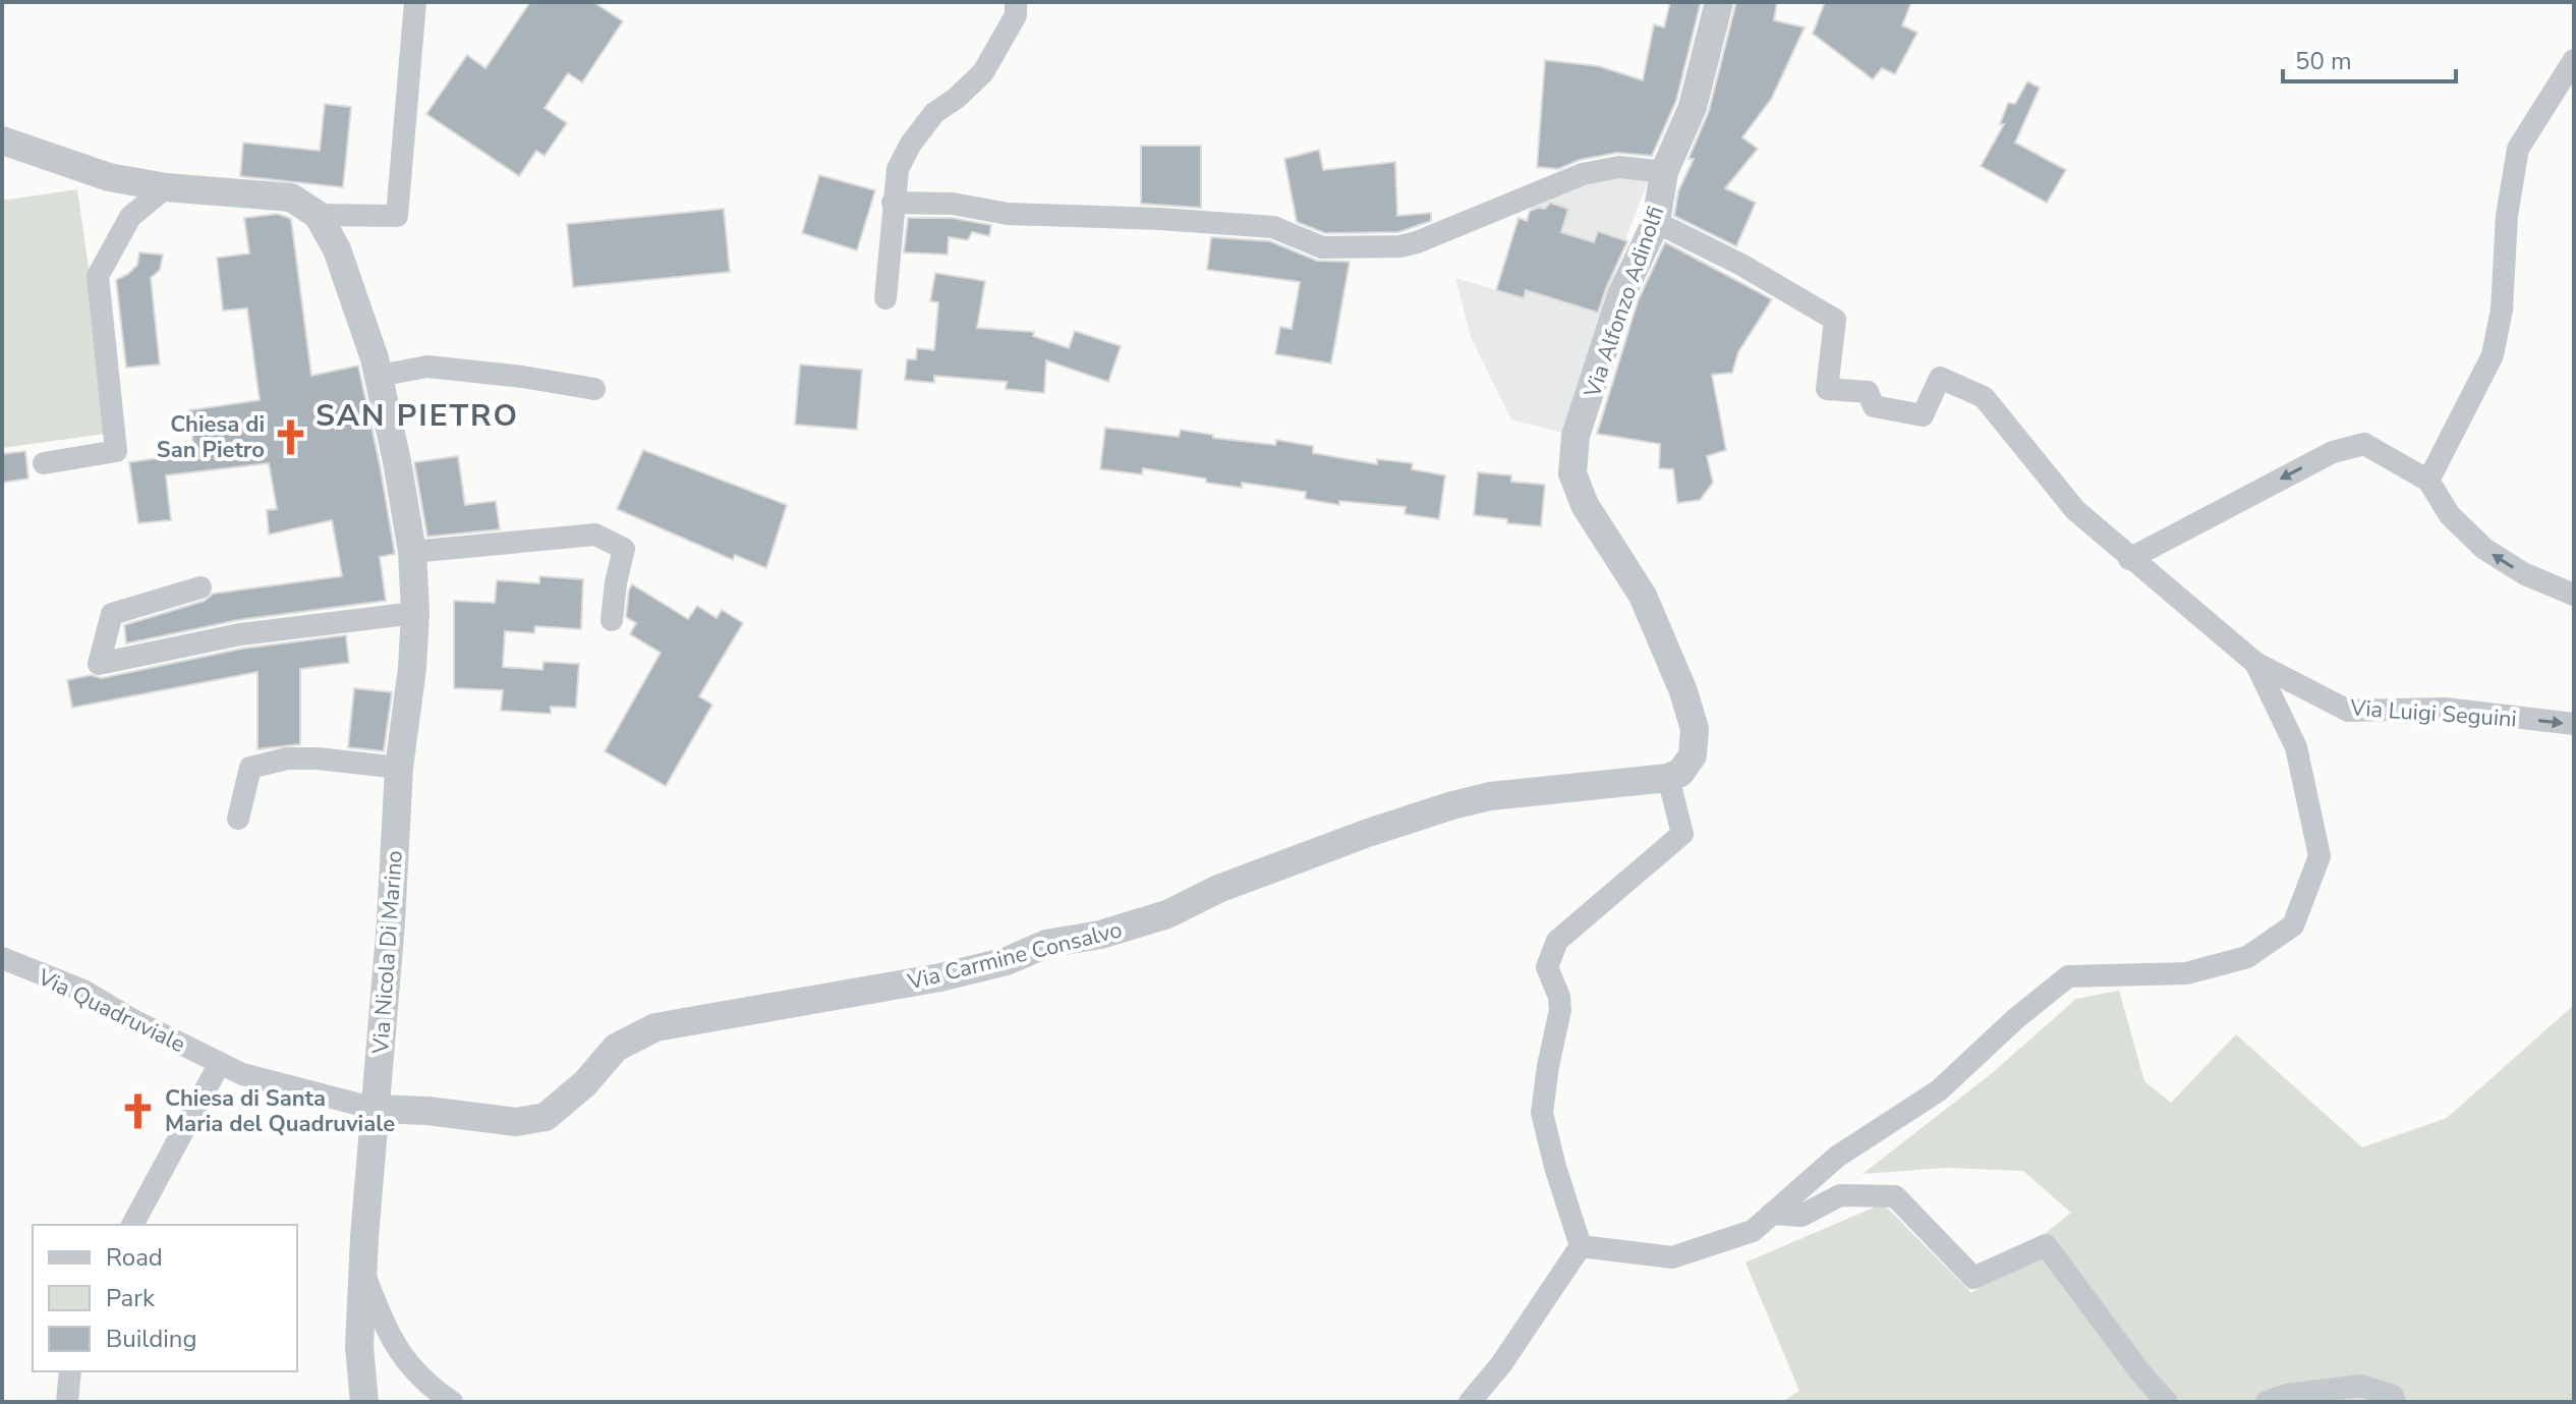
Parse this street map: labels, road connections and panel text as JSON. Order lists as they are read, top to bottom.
{
  "streets": {
    "street": [
      "Via Alfonzo Adinolfi",
      "Via Luigi Seguini",
      "Via Nicola Di Marino",
      "Via Carmine Consalvo",
      "Via Quadruviale"
    ]
  },
  "crossings": [
    ["Via Alfonzo Adinolfi", "Via Carmine Consalvo"],
    ["Via Nicola Di Marino", "Via Carmine Consalvo"],
    ["Via Nicola Di Marino", "Via Quadruviale"],
    ["Via Carmine Consalvo", "Via Quadruviale"]
  ],
  "one_way": ["Via Luigi Seguini"],
  "districts": ["SAN PIETRO"],
  "places": {
    "church": ["Chiesa di San Pietro", "Chiesa di Santa Maria del Quadruviale"]
  },
  "legend": ["Road", "Park", "Building"],
  "scale_bar": "50 m"
}
